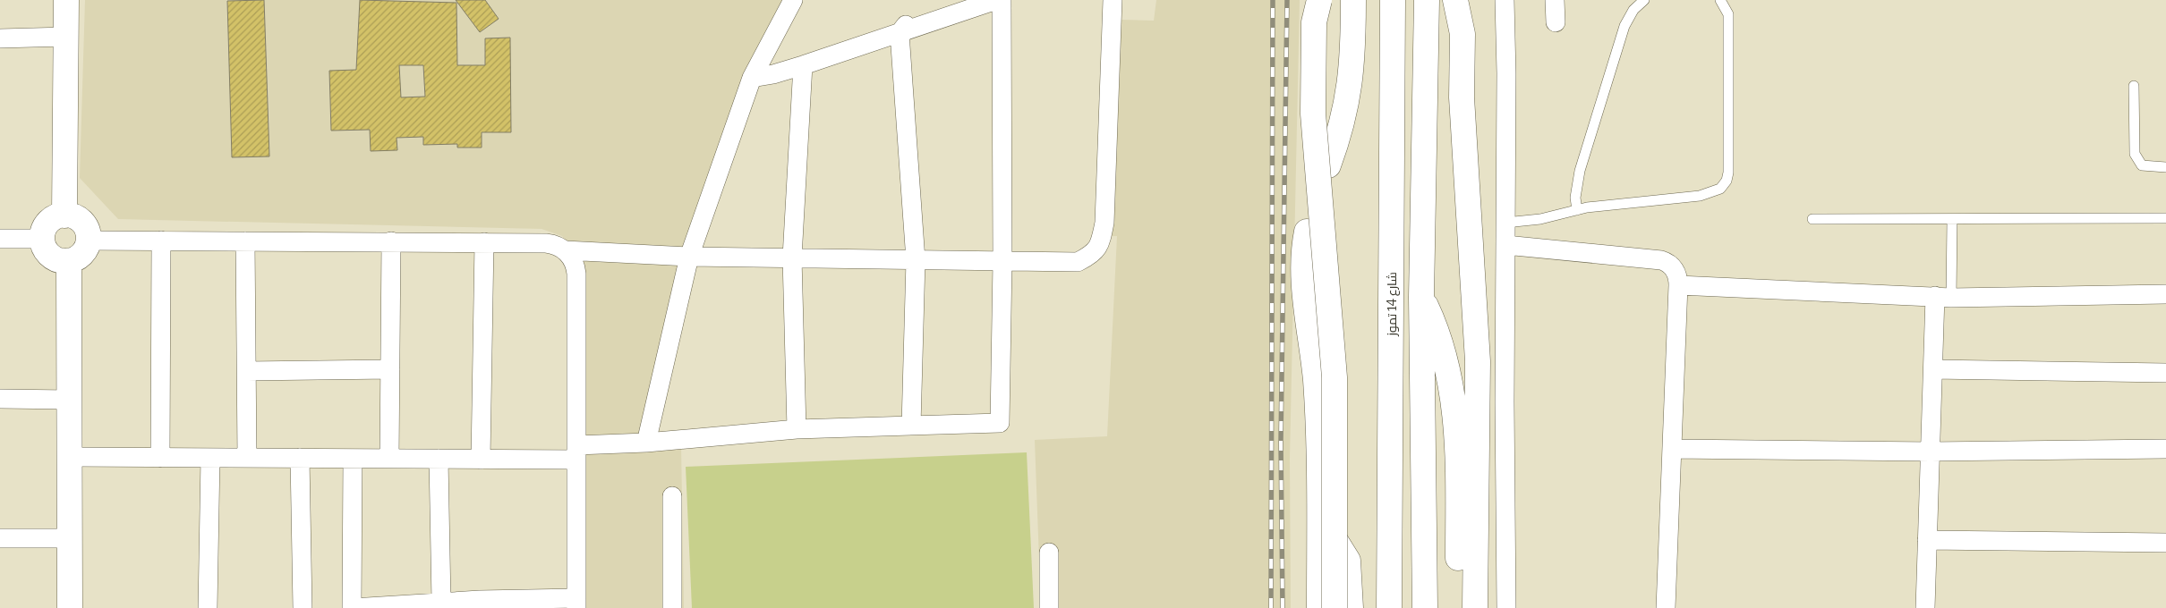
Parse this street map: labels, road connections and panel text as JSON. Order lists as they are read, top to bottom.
{
  "streets": {
    "main road": ["شارع 14 تموز"]
  }
}
